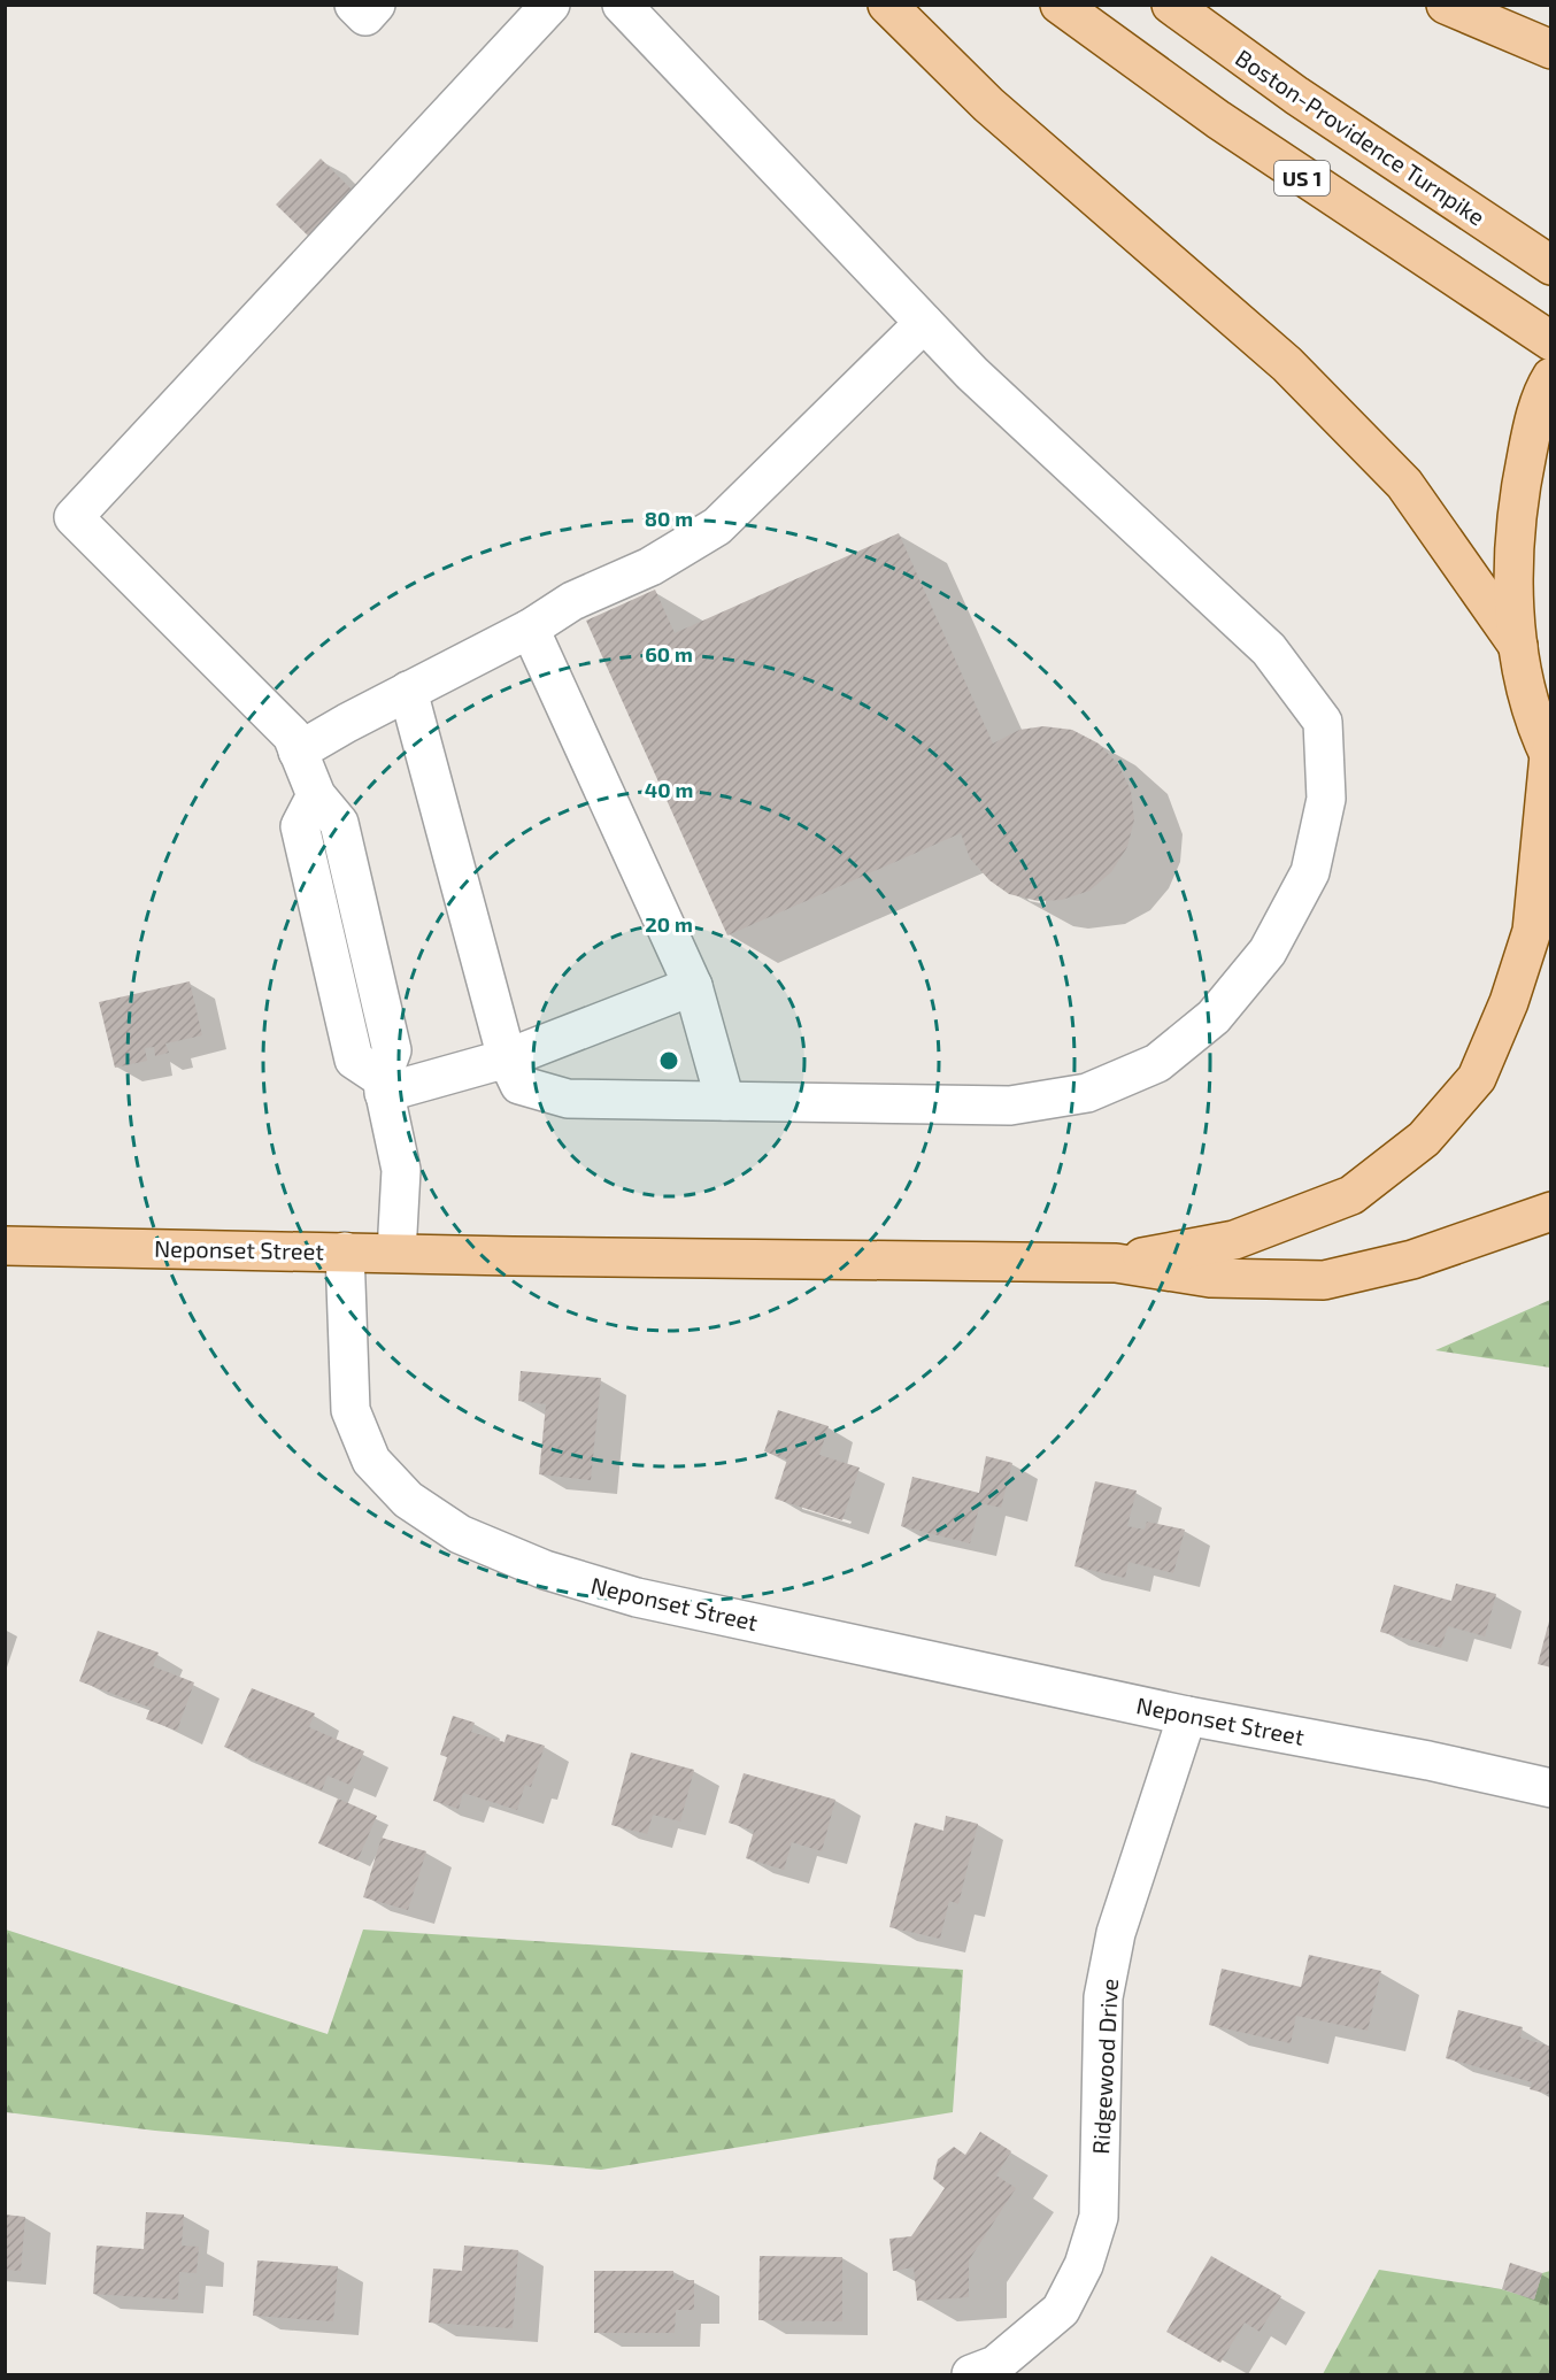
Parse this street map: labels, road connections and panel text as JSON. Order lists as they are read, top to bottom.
{
  "streets": {
    "main road": ["Boston-Providence Turnpike", "US 1", "Neponset Street"],
    "street": ["Ridgewood Drive"]
  },
  "crossings": [
    ["Neponset Street", "Ridgewood Drive"]
  ],
  "rings": [
    "80 m",
    "60 m",
    "40 m",
    "20 m"
  ]
}
